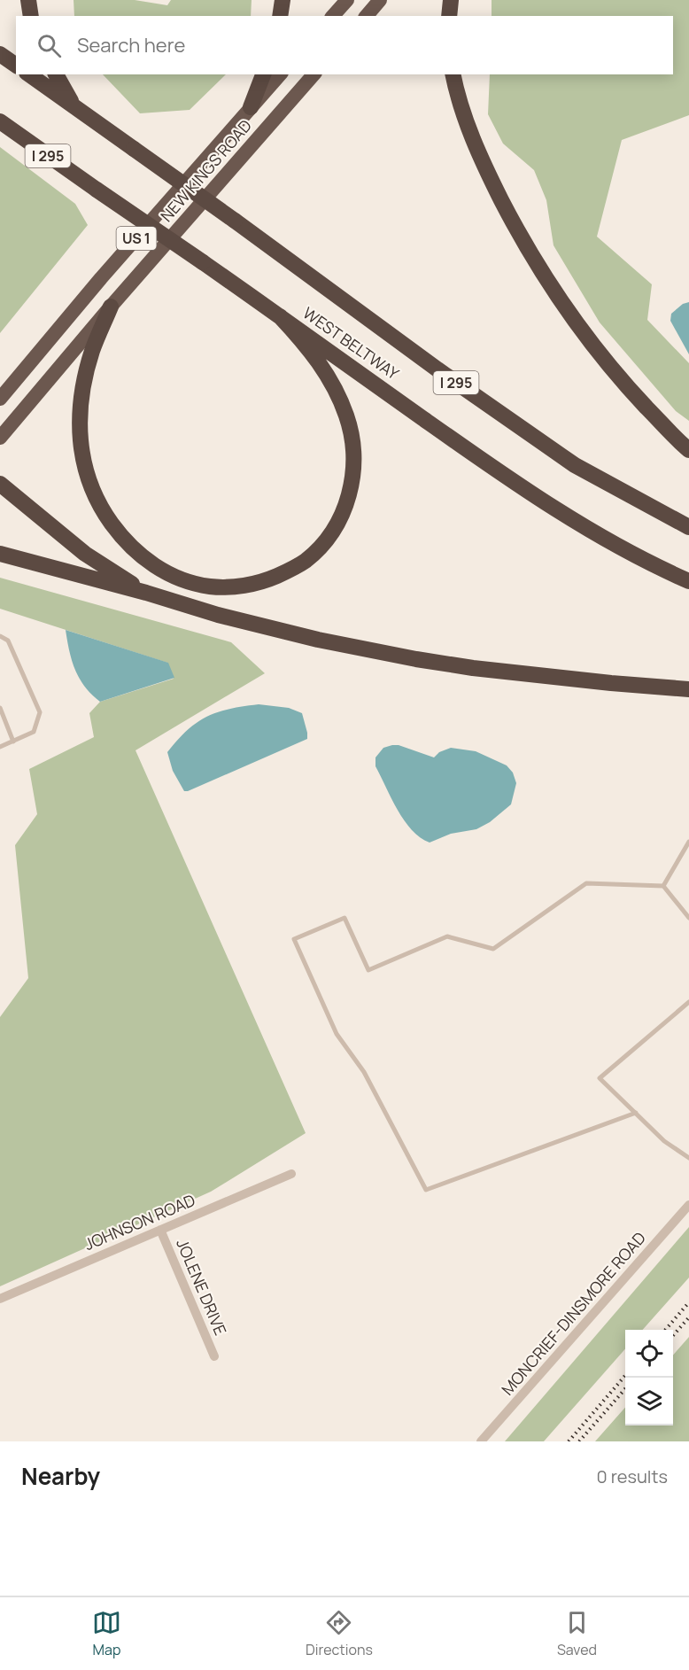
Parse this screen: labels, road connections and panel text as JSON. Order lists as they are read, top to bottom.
{
  "streets": {
    "highway": [
      "I 295",
      "NEW KINGS ROAD",
      "US 1",
      "WEST BELTWAY"
    ],
    "street": ["JOHNSON ROAD", "JOLENE DRIVE", "MONCRIEF-DINSMORE ROAD"]
  },
  "crossings": [
    ["JOHNSON ROAD", "JOLENE DRIVE"]
  ],
  "page": {
    "search": "Search here",
    "heading": ["Nearby", "0 results"],
    "nav": ["Map", "Directions", "Saved"]
  }
}
